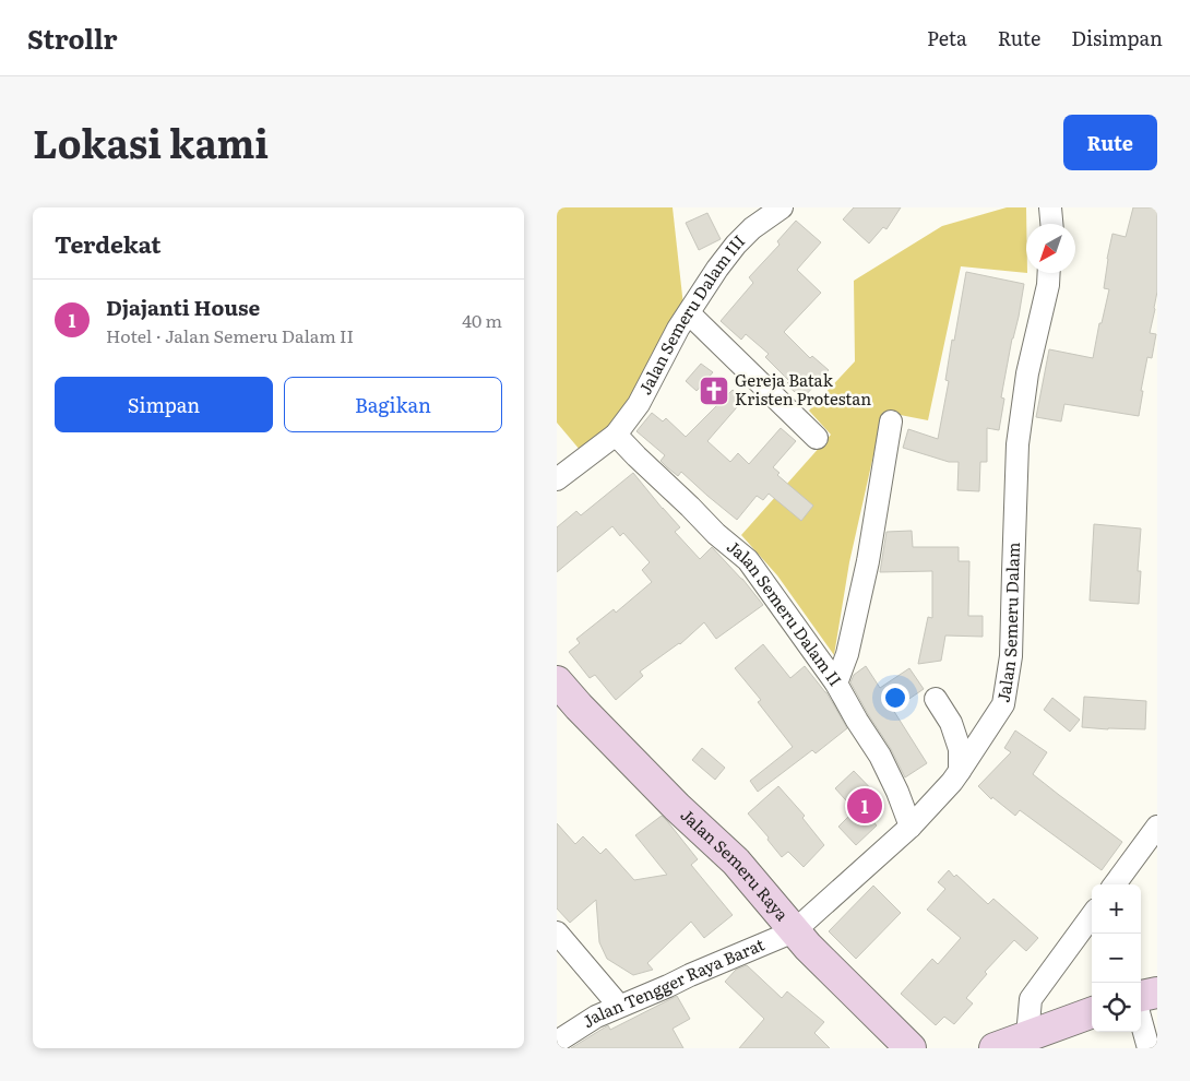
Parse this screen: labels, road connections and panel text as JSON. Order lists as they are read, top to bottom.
{
  "streets": {
    "street": [
      "Jalan Semeru Dalam III",
      "Jalan Semeru Dalam II",
      "Jalan Semeru Dalam",
      "Jalan Semeru Raya",
      "Jalan Tengger Raya Barat"
    ]
  },
  "crossings": [
    ["Jalan Semeru Dalam III", "Jalan Semeru Dalam II"],
    ["Jalan Semeru Dalam II", "Jalan Semeru Dalam"],
    ["Jalan Semeru Dalam", "Jalan Semeru Raya"],
    ["Jalan Semeru Dalam", "Jalan Tengger Raya Barat"],
    ["Jalan Semeru Raya", "Jalan Tengger Raya Barat"]
  ],
  "places": {
    "church": ["Gereja Batak Kristen Protestan"]
  },
  "north": "bottom left",
  "page": {
    "header": "Strollr",
    "nav": ["Peta", "Rute", "Disimpan"],
    "title": "Lokasi kami",
    "buttons": [
      "Rute",
      ["Simpan", "Bagikan"]
    ],
    "heading": "Terdekat",
    "list": [
      {
        "mark": "1",
        "name": "Djajanti House",
        "note": "Hotel · Jalan Semeru Dalam II",
        "value": "40 m"
      }
    ],
    "pins": "1",
    "map_buttons": ["+", "−"]
  }
}
